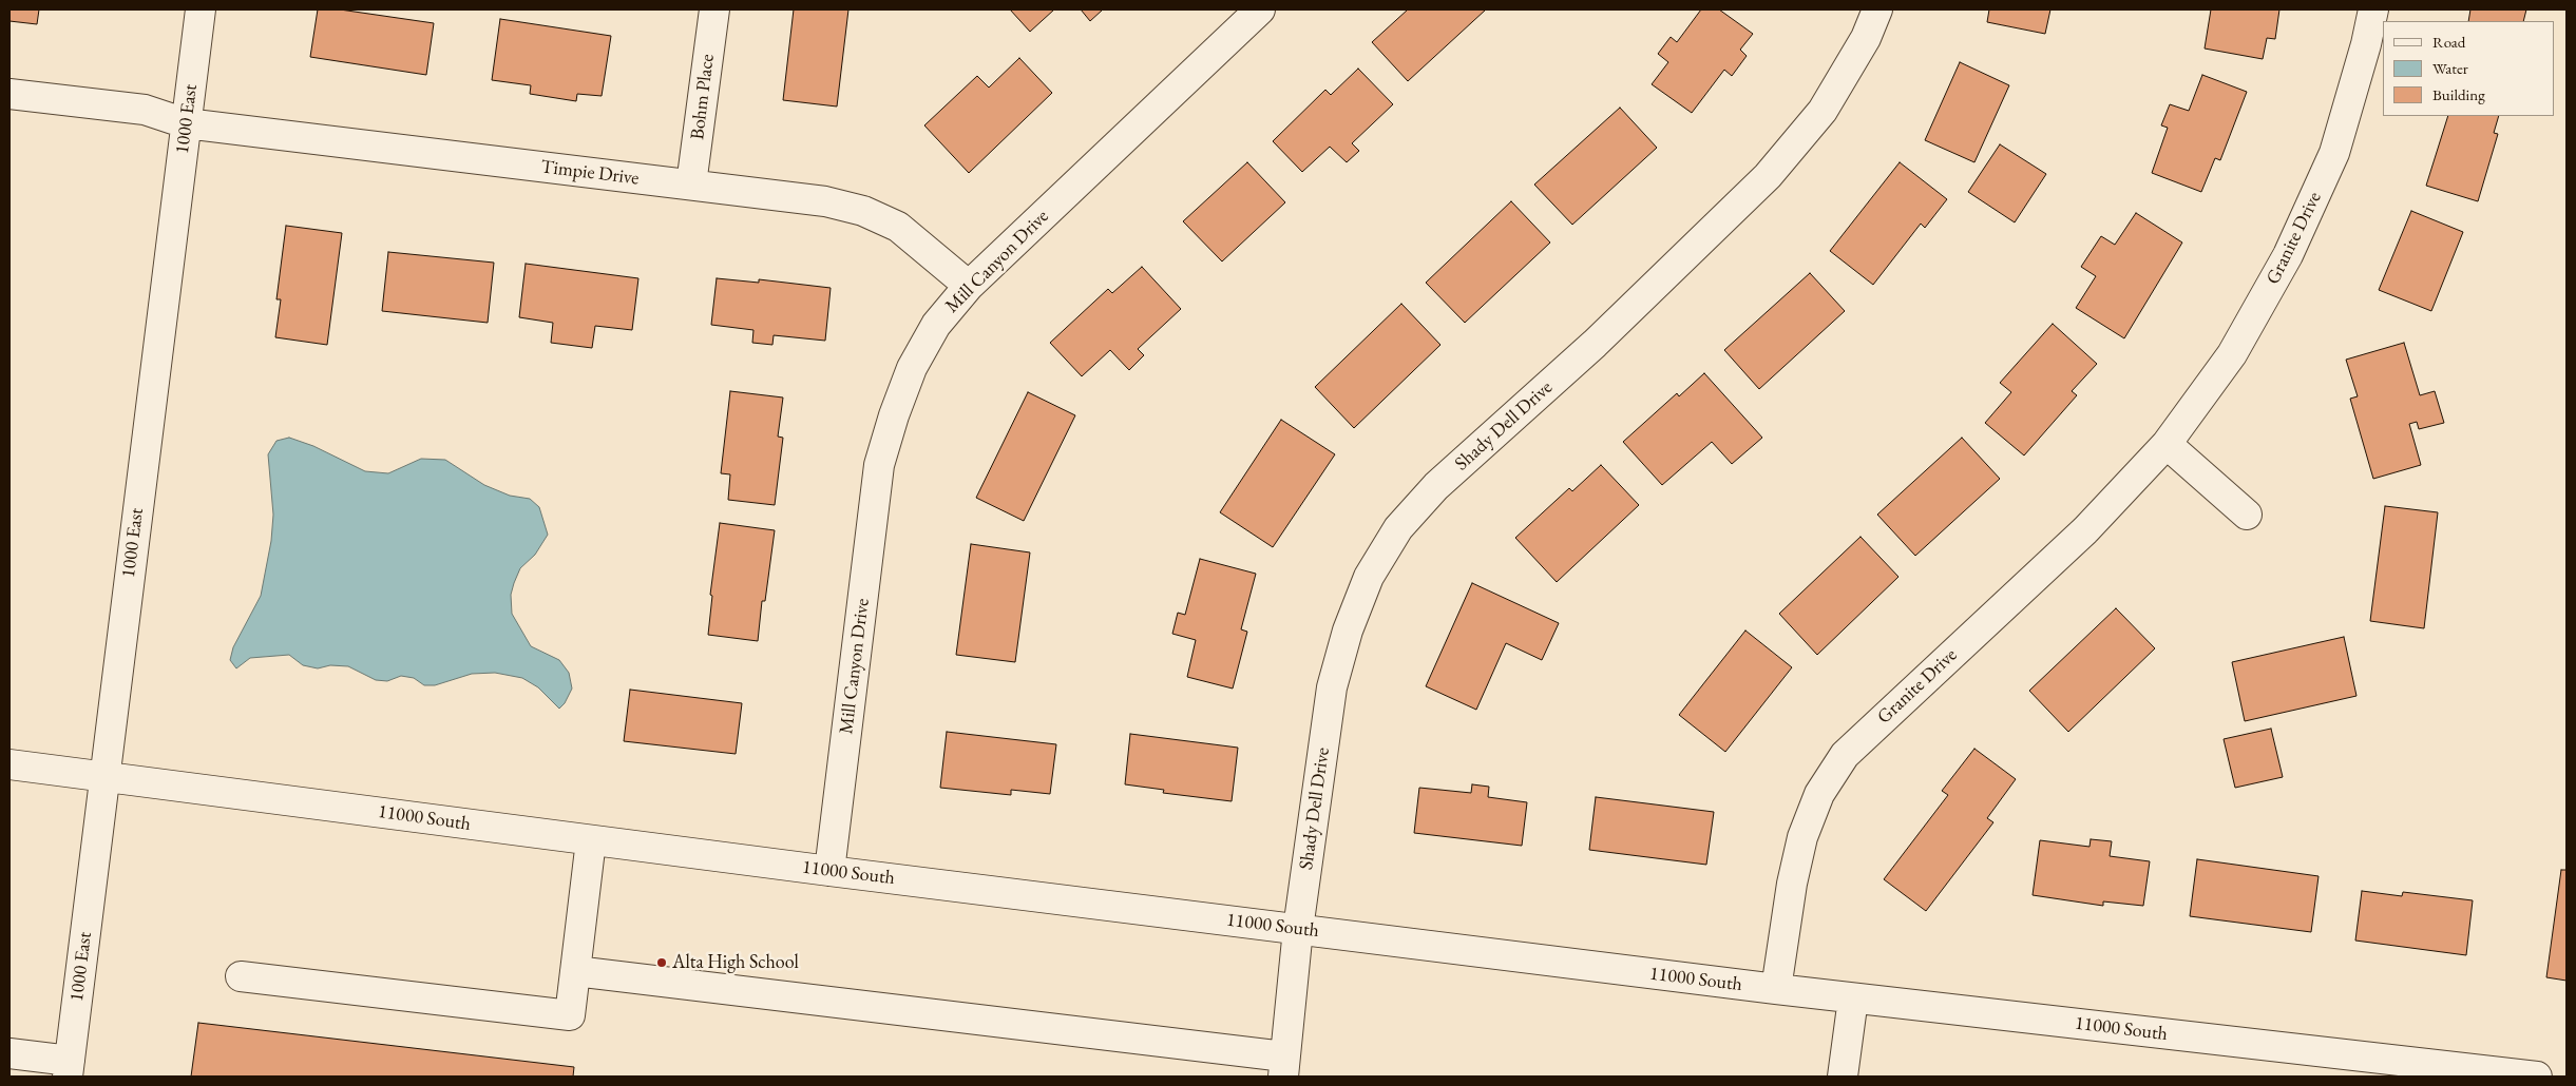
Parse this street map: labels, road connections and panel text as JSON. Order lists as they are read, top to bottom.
{
  "streets": {
    "street": [
      "Bohm Place",
      "1000 East",
      "Timpie Drive",
      "Granite Drive",
      "Mill Canyon Drive",
      "Shady Dell Drive",
      "11000 South"
    ]
  },
  "crossings": [
    ["Bohm Place", "Timpie Drive"],
    ["1000 East", "Timpie Drive"],
    ["1000 East", "11000 South"],
    ["Timpie Drive", "Mill Canyon Drive"],
    ["Granite Drive", "11000 South"],
    ["Mill Canyon Drive", "11000 South"],
    ["Shady Dell Drive", "11000 South"]
  ],
  "places": ["Alta High School"],
  "legend": ["Road", "Water", "Building"]
}
